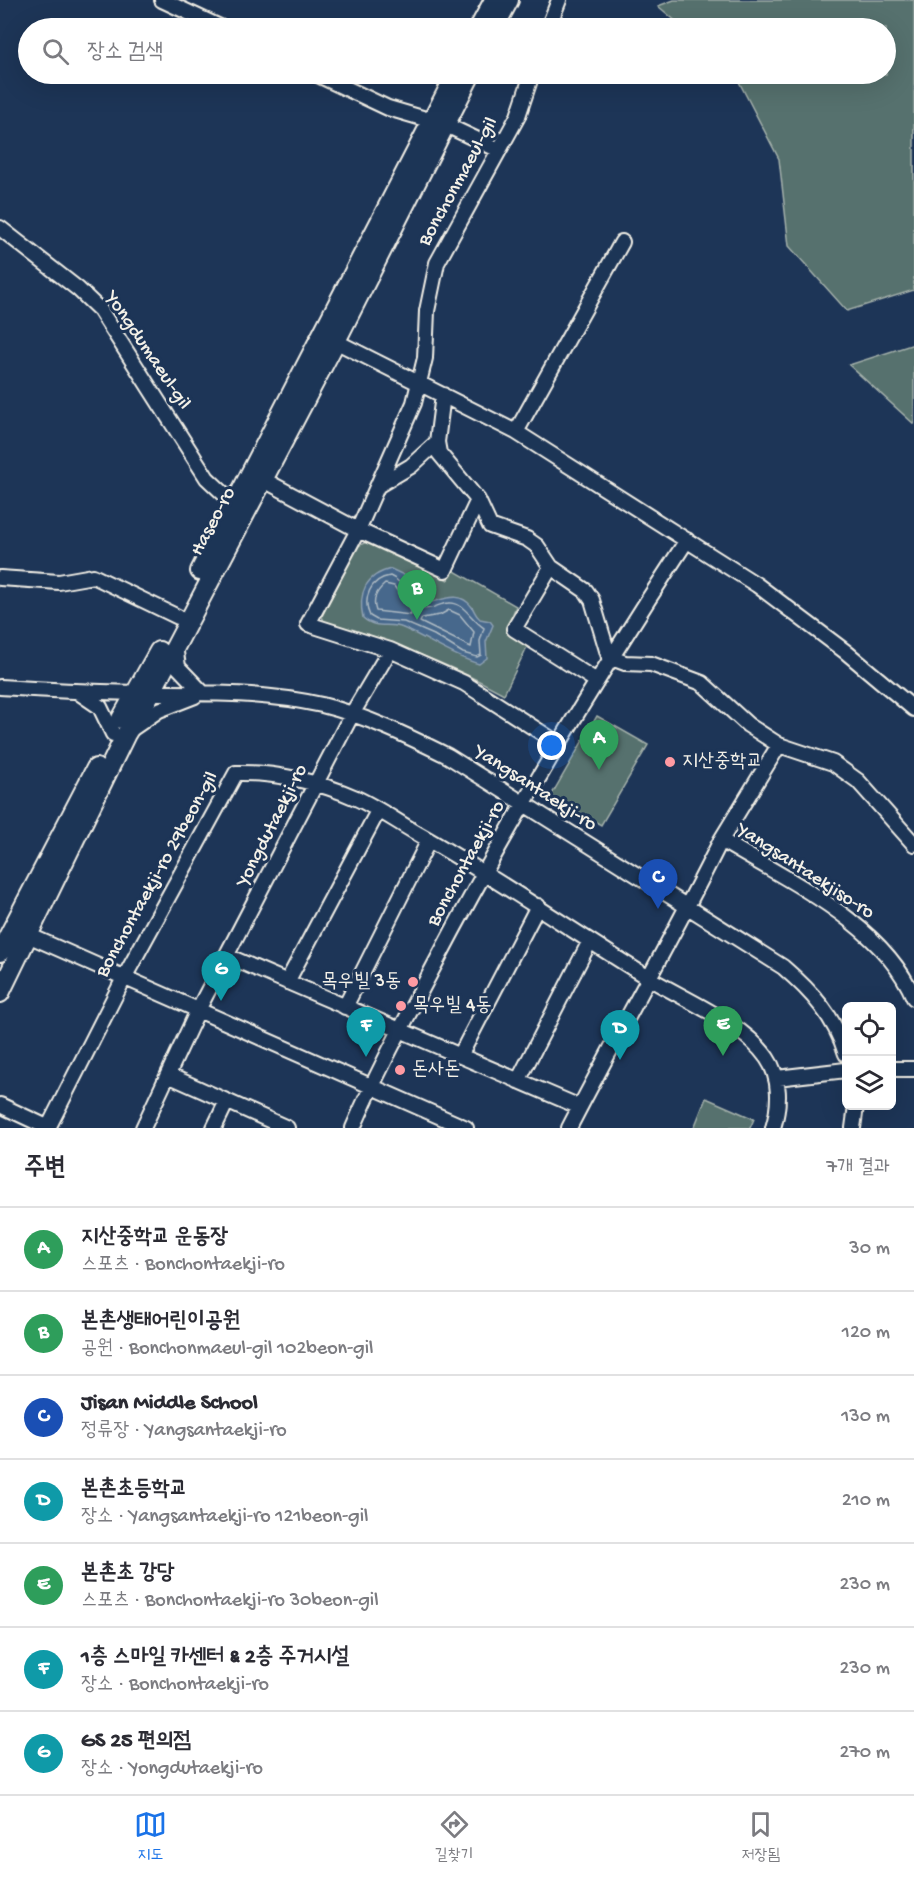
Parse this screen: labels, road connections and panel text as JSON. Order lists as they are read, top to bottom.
{
  "streets": {
    "main road": ["Haseo-ro"],
    "street": [
      "Bonchonmaeul-gil",
      "Yongdumaeul-gil",
      "Yangsantaekji-ro",
      "Yongdutaekji-ro",
      "Bonchontaekji-ro",
      "Yangsantaekjiso-ro",
      "Bonchontaekji-ro 29beon-gil"
    ]
  },
  "crossings": [
    ["Bonchonmaeul-gil", "Yongdutaekji-ro"],
    ["Yongdumaeul-gil", "Haseo-ro"],
    ["Haseo-ro", "Yangsantaekji-ro"],
    ["Yangsantaekji-ro", "Yongdutaekji-ro"],
    ["Yangsantaekji-ro", "Bonchontaekji-ro"],
    ["Yangsantaekji-ro", "Yangsantaekjiso-ro"],
    ["Yongdutaekji-ro", "Bonchontaekji-ro 29beon-gil"],
    ["Bonchontaekji-ro", "Bonchontaekji-ro 29beon-gil"],
    ["Yangsantaekjiso-ro", "Bonchontaekji-ro 29beon-gil"]
  ],
  "places": [
    "지산중학교",
    "목우빌 3동",
    "목우빌 4동",
    "돈사돈"
  ],
  "page": {
    "search": "장소 검색",
    "pins": [
      "B",
      "A",
      "C",
      "G",
      "E",
      "F",
      "D"
    ],
    "heading": ["주변", "7개 결과"],
    "list": [
      {
        "mark": "A",
        "name": "지산중학교 운동장",
        "note": "스포츠 · Bonchontaekji-ro",
        "value": "30 m"
      },
      {
        "mark": "B",
        "name": "본촌생태어린이공원",
        "note": "공원 · Bonchonmaeul-gil 102beon-gil",
        "value": "120 m"
      },
      {
        "mark": "C",
        "name": "Jisan Middle School",
        "note": "정류장 · Yangsantaekji-ro",
        "value": "130 m"
      },
      {
        "mark": "D",
        "name": "본촌초등학교",
        "note": "장소 · Yangsantaekji-ro 121beon-gil",
        "value": "210 m"
      },
      {
        "mark": "E",
        "name": "본촌초 강당",
        "note": "스포츠 · Bonchontaekji-ro 30beon-gil",
        "value": "230 m"
      },
      {
        "mark": "F",
        "name": "1층 스마일 카센터 & 2층 주거시설",
        "note": "장소 · Bonchontaekji-ro",
        "value": "230 m"
      },
      {
        "mark": "G",
        "name": "GS 25 편의점",
        "note": "장소 · Yongdutaekji-ro",
        "value": "270 m"
      }
    ],
    "nav": ["지도", "길찾기", "저장됨"]
  }
}
